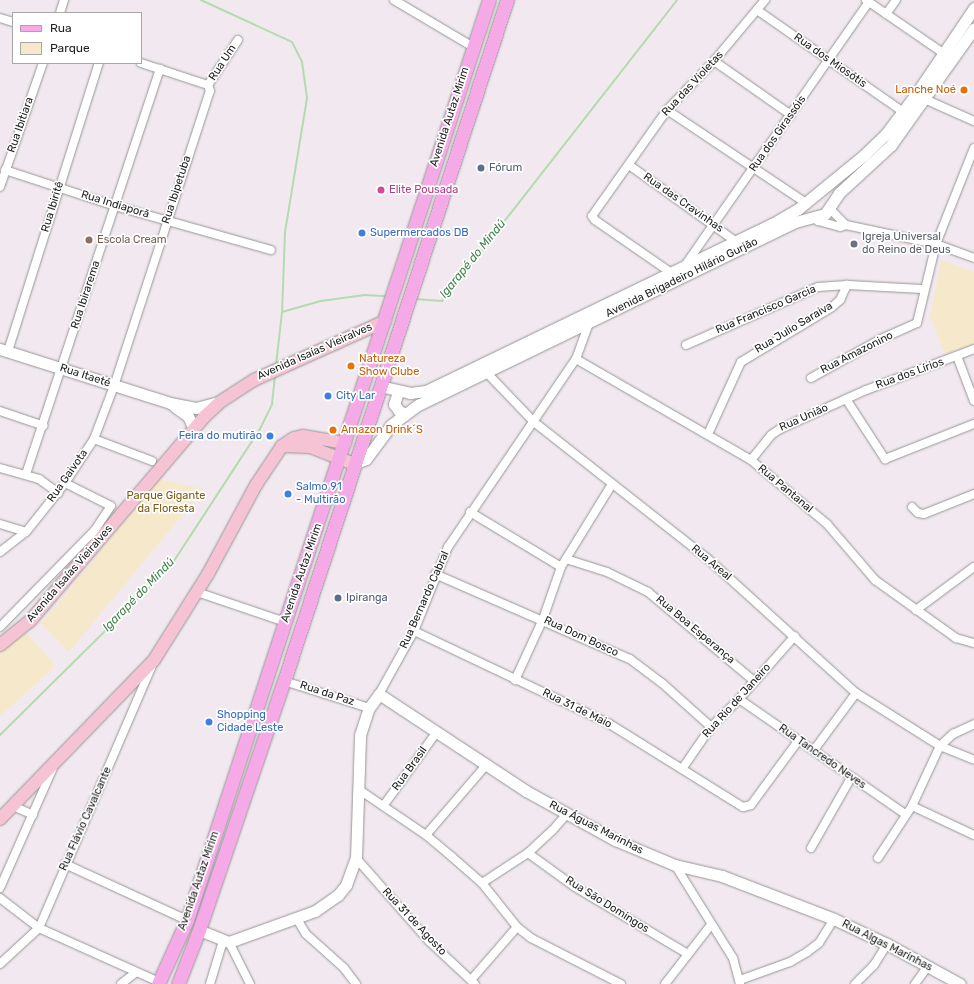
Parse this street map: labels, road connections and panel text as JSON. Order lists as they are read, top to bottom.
{
  "streets": {
    "main road": ["Avenida Autaz Mirim", "Avenida Isaías Vieiralves"],
    "street": [
      "Rua dos Miosótis",
      "Rua Um",
      "Rua das Violetas",
      "Rua Ibitiara",
      "Rua dos Girassóis",
      "Rua Ibipetuba",
      "Rua das Cravinhas",
      "Rua Indiaporã",
      "Rua Ibiritê",
      "Avenida Brigadeiro Hilário Gurjão",
      "Rua Ibirarema",
      "Rua Francisco Garcia",
      "Rua Julio Saraiva",
      "Rua Amazonino",
      "Rua dos Lírios",
      "Rua Itaeté",
      "Rua União",
      "Rua Gaivota",
      "Rua Pantanal",
      "Rua Areal",
      "Rua Bernardo Cabral",
      "Rua Boa Esperança",
      "Rua Dom Bosco",
      "Rua da Paz",
      "Rua Rio de Janeiro",
      "Rua 31 de Maio",
      "Rua Tancredo Neves",
      "Rua Brasil",
      "Rua Flávio Cavalcante",
      "Rua Águas Marinhas",
      "Rua São Domingos",
      "Rua 31 de Agosto",
      "Rua Algas Marinhas"
    ]
  },
  "crossings": [
    ["Rua dos Miosótis", "Rua das Violetas"],
    ["Rua dos Miosótis", "Rua dos Girassóis"],
    ["Rua dos Miosótis", "Avenida Brigadeiro Hilário Gurjão"],
    ["Rua Um", "Rua Ibipetuba"],
    ["Rua das Violetas", "Rua das Cravinhas"],
    ["Rua das Violetas", "Avenida Brigadeiro Hilário Gurjão"],
    ["Avenida Autaz Mirim", "Avenida Brigadeiro Hilário Gurjão"],
    ["Avenida Autaz Mirim", "Avenida Isaías Vieiralves"],
    ["Avenida Autaz Mirim", "Rua da Paz"],
    ["Rua Ibitiara", "Rua Indiaporã"],
    ["Rua dos Girassóis", "Rua das Cravinhas"],
    ["Rua dos Girassóis", "Avenida Brigadeiro Hilário Gurjão"],
    ["Rua Ibipetuba", "Rua Indiaporã"],
    ["Rua Ibipetuba", "Rua Itaeté"],
    ["Rua Ibipetuba", "Rua Gaivota"],
    ["Rua das Cravinhas", "Avenida Brigadeiro Hilário Gurjão"],
    ["Rua Indiaporã", "Rua Ibiritê"],
    ["Rua Indiaporã", "Rua Ibirarema"],
    ["Rua Ibiritê", "Rua Itaeté"],
    ["Avenida Brigadeiro Hilário Gurjão", "Rua Areal"],
    ["Avenida Brigadeiro Hilário Gurjão", "Rua Bernardo Cabral"],
    ["Rua Ibirarema", "Rua Itaeté"],
    ["Rua Francisco Garcia", "Rua Julio Saraiva"],
    ["Rua Julio Saraiva", "Rua Pantanal"],
    ["Avenida Isaías Vieiralves", "Rua Itaeté"],
    ["Rua dos Lírios", "Rua União"],
    ["Rua Itaeté", "Rua Gaivota"],
    ["Rua União", "Rua Pantanal"],
    ["Rua Pantanal", "Rua Bernardo Cabral"],
    ["Rua Areal", "Rua Bernardo Cabral"],
    ["Rua Areal", "Rua Rio de Janeiro"],
    ["Rua Bernardo Cabral", "Rua Dom Bosco"],
    ["Rua Bernardo Cabral", "Rua da Paz"],
    ["Rua Bernardo Cabral", "Rua 31 de Maio"],
    ["Rua Bernardo Cabral", "Rua Águas Marinhas"],
    ["Rua Bernardo Cabral", "Rua 31 de Agosto"],
    ["Rua Boa Esperança", "Rua Rio de Janeiro"],
    ["Rua Dom Bosco", "Rua Rio de Janeiro"],
    ["Rua Rio de Janeiro", "Rua 31 de Maio"],
    ["Rua Rio de Janeiro", "Rua Tancredo Neves"],
    ["Rua 31 de Maio", "Rua Tancredo Neves"],
    ["Rua Brasil", "Rua Águas Marinhas"],
    ["Rua Águas Marinhas", "Rua Algas Marinhas"]
  ],
  "water": ["Igarapé do Mindú"],
  "parks": ["Parque Gigante da Floresta"],
  "places": [
    "Lanche Noé",
    "Fórum",
    "Elite Pousada",
    "Supermercados DB",
    "Escola Cream",
    "Igreja Universal do Reino de Deus",
    "Natureza Show Clube",
    "City Lar",
    "Amazon Drink´S",
    "Feira do mutirão",
    "Salmo 91 - Multirão",
    "Ipiranga",
    "Shopping Cidade Leste"
  ],
  "legend": ["Rua", "Parque"]
}
